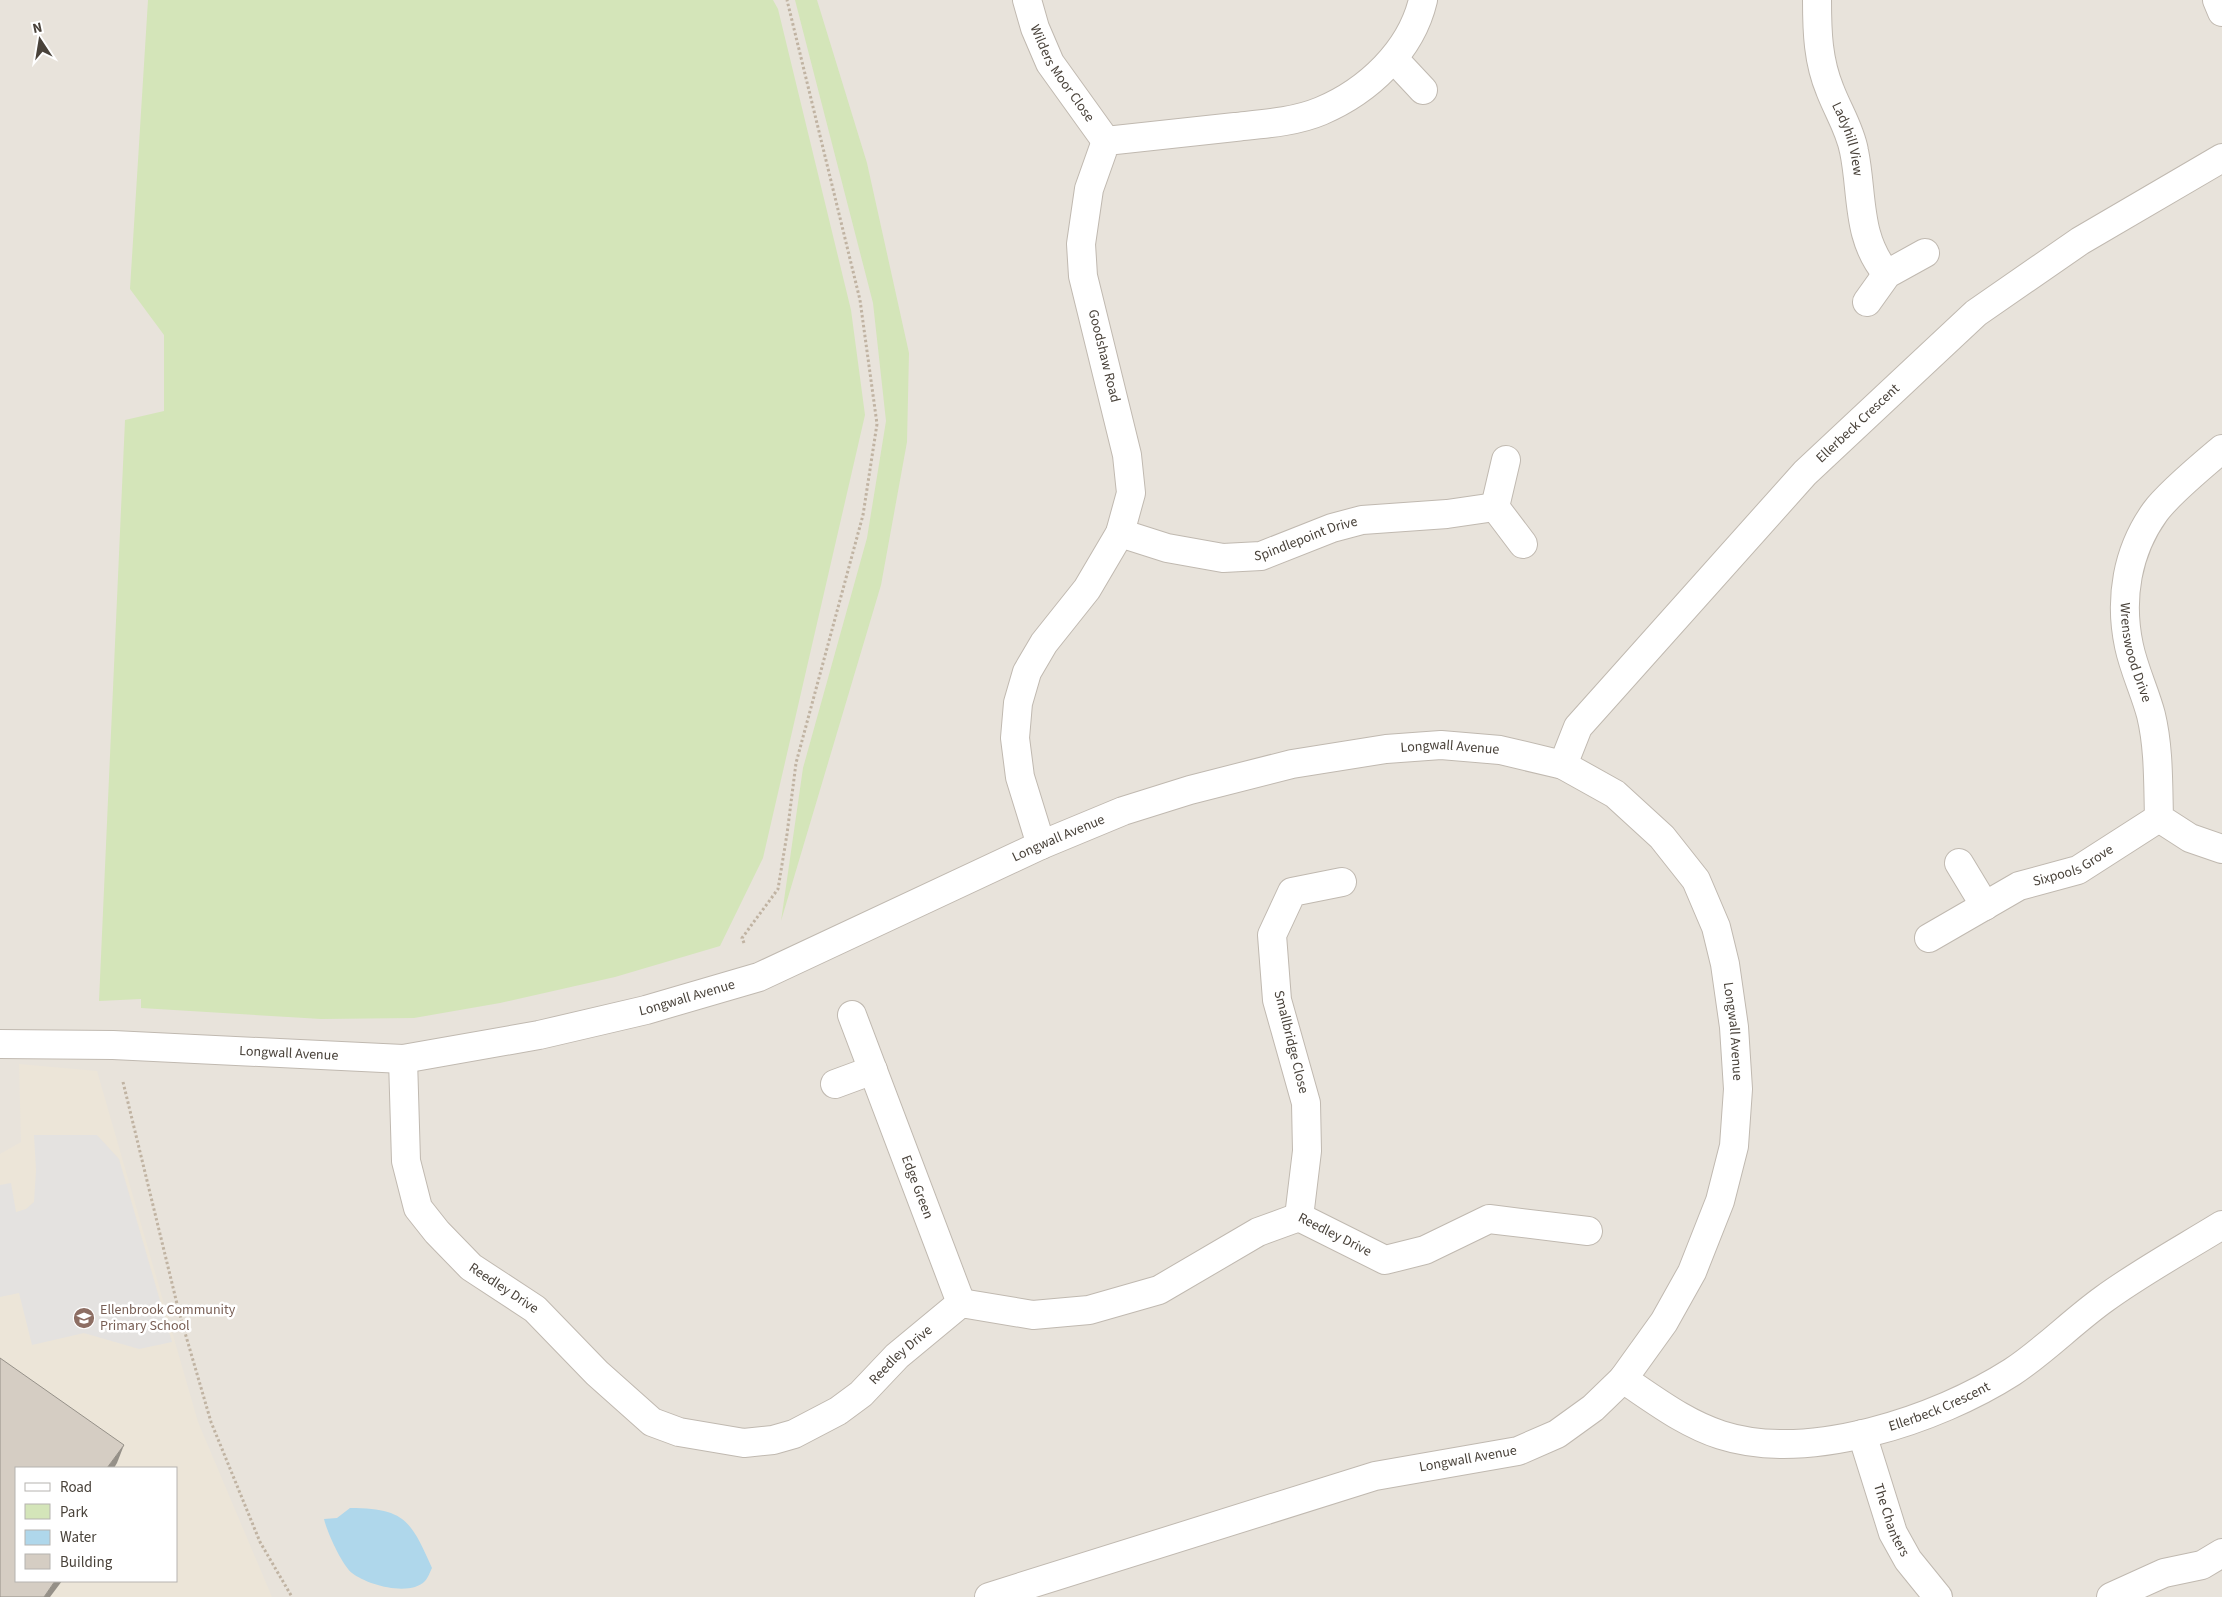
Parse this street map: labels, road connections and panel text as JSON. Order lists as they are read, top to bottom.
{
  "streets": {
    "street": [
      "Wilders Moor Close",
      "Ladyhill View",
      "Goodshaw Road",
      "Ellerbeck Crescent",
      "Spindlepoint Drive",
      "Wrenswood Drive",
      "Longwall Avenue",
      "Sixpools Grove",
      "Smallbridge Close",
      "Edge Green",
      "Reedley Drive",
      "The Chanters"
    ]
  },
  "crossings": [
    ["Wilders Moor Close", "Goodshaw Road"],
    ["Goodshaw Road", "Spindlepoint Drive"],
    ["Goodshaw Road", "Longwall Avenue"],
    ["Ellerbeck Crescent", "Longwall Avenue"],
    ["Ellerbeck Crescent", "The Chanters"],
    ["Wrenswood Drive", "Sixpools Grove"],
    ["Longwall Avenue", "Reedley Drive"],
    ["Smallbridge Close", "Reedley Drive"],
    ["Edge Green", "Reedley Drive"]
  ],
  "places": {
    "school or university": ["Ellenbrook Community Primary School"]
  },
  "legend": [
    "Road",
    "Park",
    "Water",
    "Building"
  ],
  "north": "top"
}
